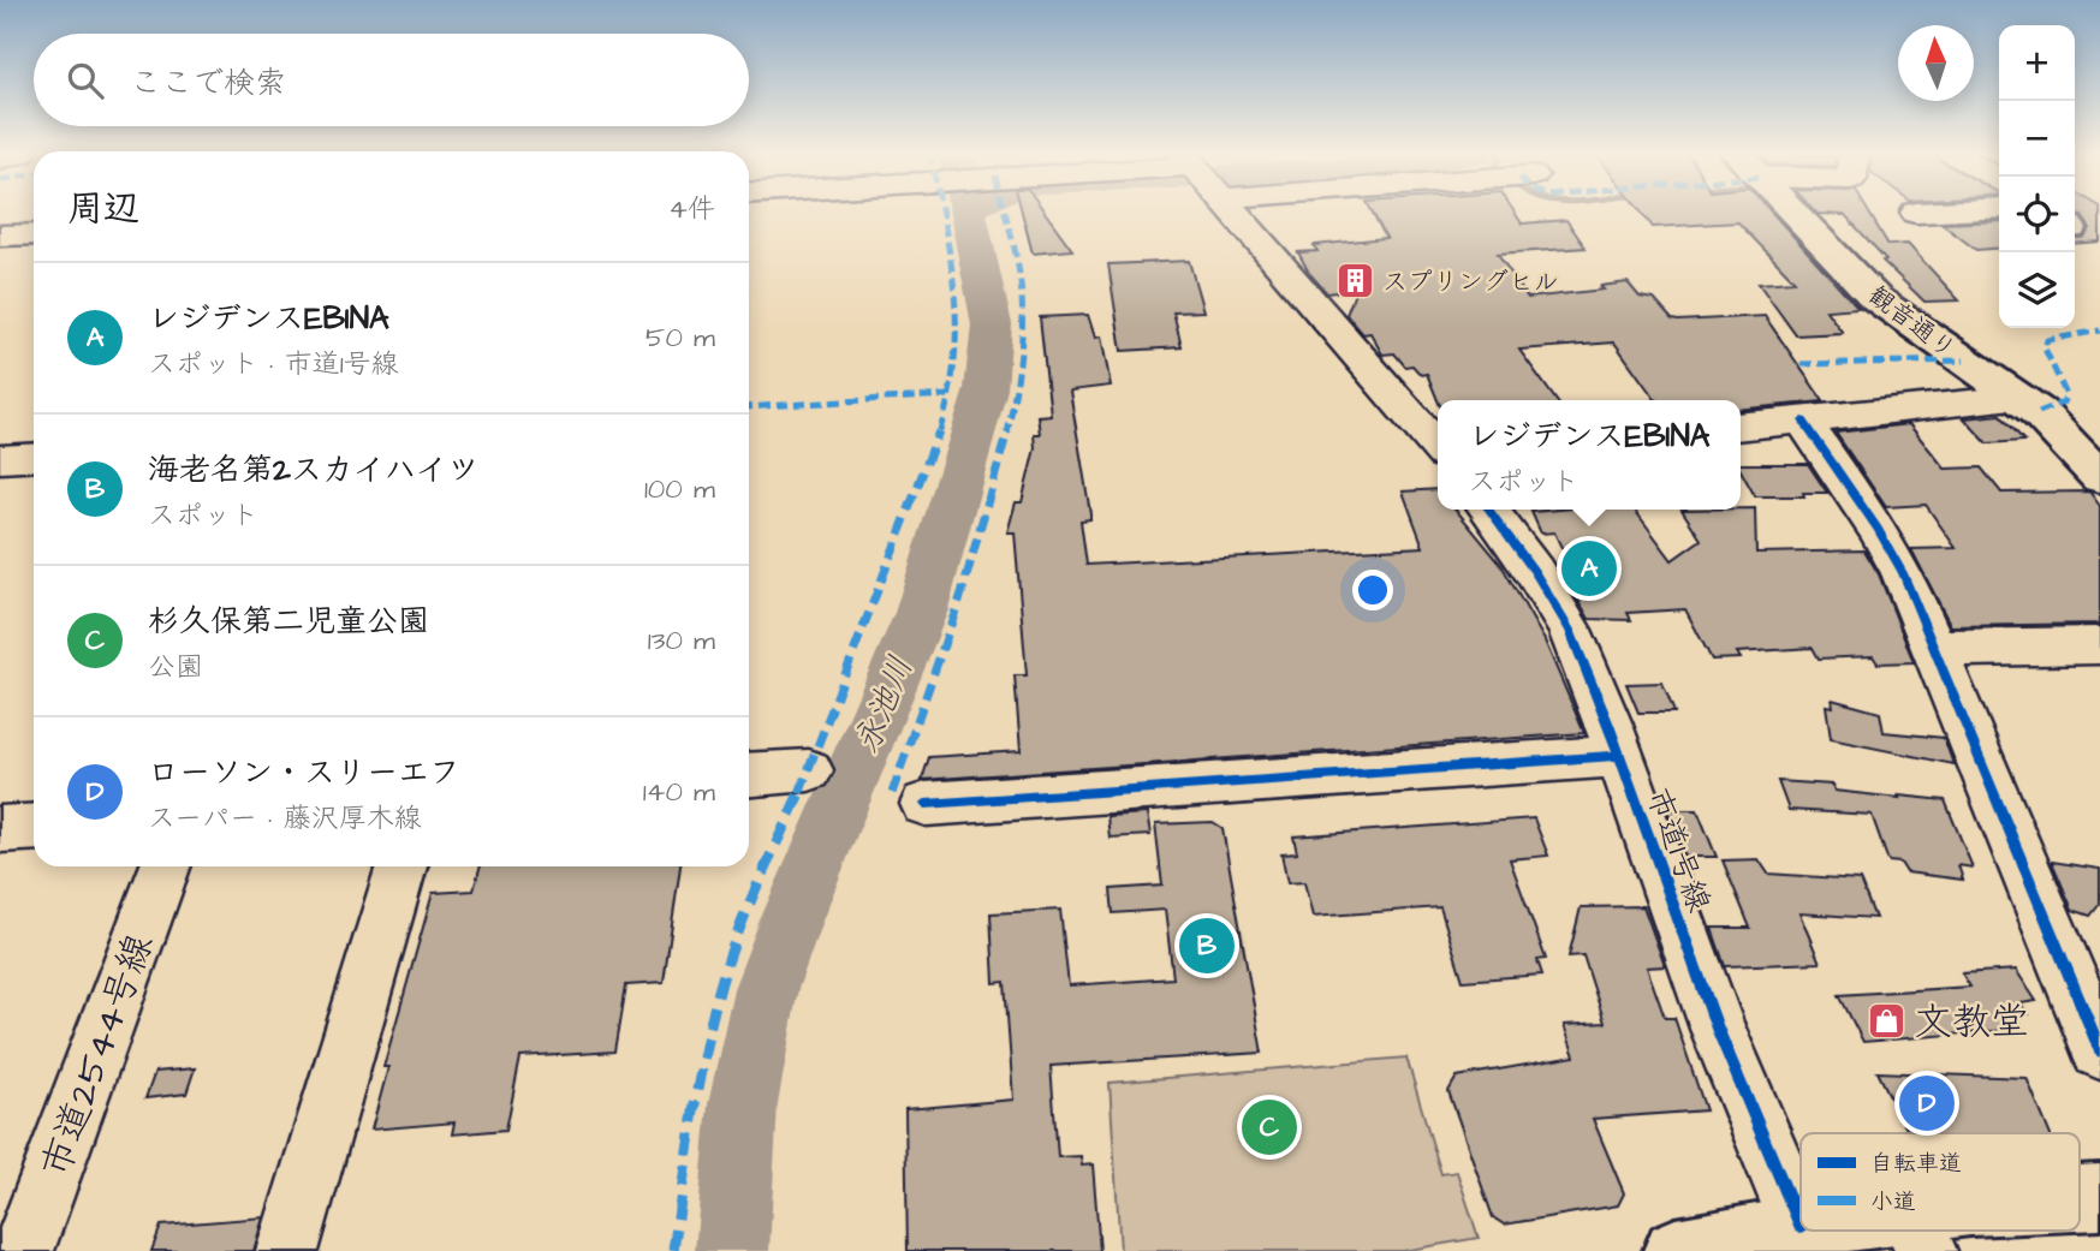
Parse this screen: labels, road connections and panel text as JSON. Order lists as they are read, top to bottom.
{
  "streets": {
    "main road": ["観音通り"],
    "street": ["市道1号線", "市道2544号線"]
  },
  "water": ["永池川"],
  "places": {
    "building": ["スプリングヒル"],
    "shop": ["文教堂"]
  },
  "legend": ["自転車道", "小道"],
  "north": "top",
  "page": {
    "map_buttons": ["+", "−"],
    "search": "ここで検索",
    "heading": ["周辺", "4件"],
    "list": [
      {
        "mark": "A",
        "name": "レジデンスEBINA",
        "note": "スポット · 市道1号線",
        "value": "50 m"
      },
      {
        "mark": "B",
        "name": "海老名第2スカイハイツ",
        "note": "スポット",
        "value": "100 m"
      },
      {
        "mark": "C",
        "name": "杉久保第二児童公園",
        "note": "公園",
        "value": "130 m"
      },
      {
        "mark": "D",
        "name": "ローソン・スリーエフ",
        "note": "スーパー · 藤沢厚木線",
        "value": "140 m"
      }
    ],
    "popup": ["レジデンスEBINA", "スポット"],
    "pins": [
      "A",
      "B",
      "D",
      "C"
    ]
  }
}
